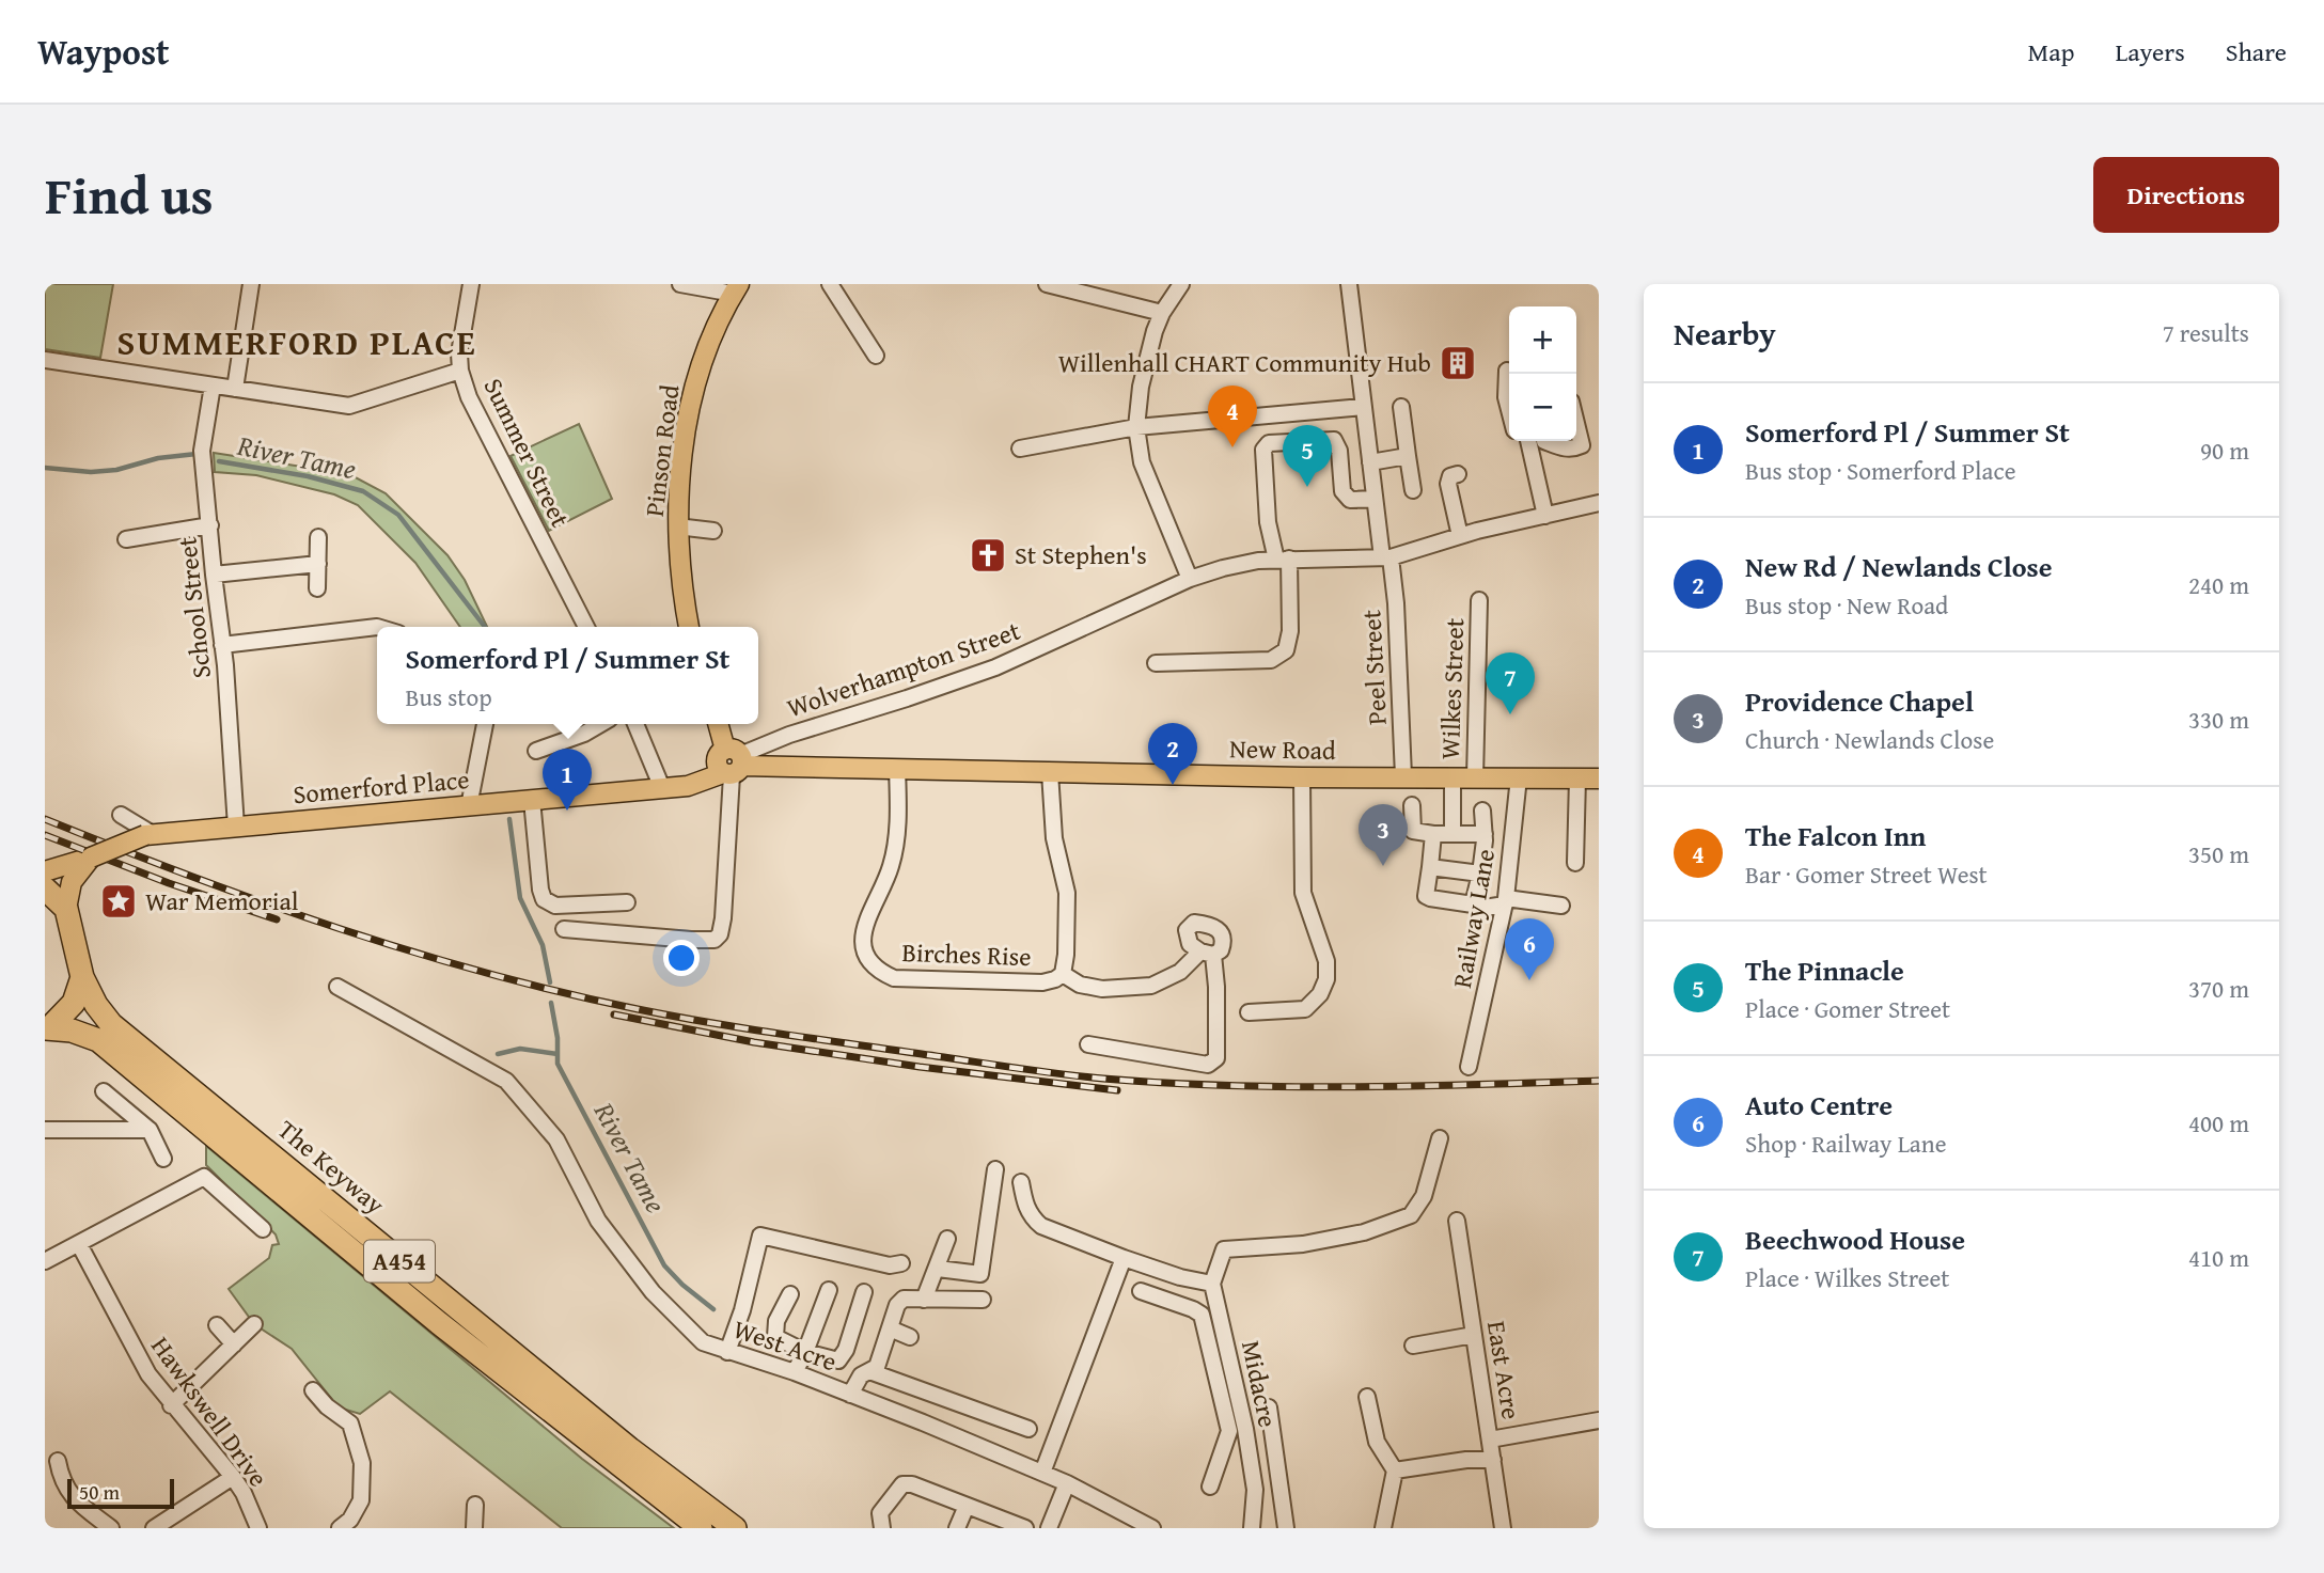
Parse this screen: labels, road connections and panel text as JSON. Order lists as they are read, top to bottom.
{
  "streets": {
    "highway": ["The Keyway", "A454"],
    "main road": ["Pinson Road", "New Road", "Somerford Place"],
    "street": [
      "Summer Street",
      "School Street",
      "Peel Street",
      "Wolverhampton Street",
      "Wilkes Street",
      "Railway Lane",
      "Birches Rise",
      "West Acre",
      "East Acre",
      "Midacre",
      "Hawkswell Drive"
    ]
  },
  "crossings": [
    ["School Street", "Somerford Place"],
    ["Peel Street", "Wolverhampton Street"],
    ["Peel Street", "New Road"],
    ["Wolverhampton Street", "New Road"],
    ["Wolverhampton Street", "Somerford Place"],
    ["Wilkes Street", "New Road"],
    ["New Road", "Somerford Place"],
    ["New Road", "Railway Lane"],
    ["New Road", "Birches Rise"],
    ["The Keyway", "A454"]
  ],
  "districts": ["SUMMERFORD PLACE"],
  "water": ["River Tame"],
  "places": {
    "building": ["Willenhall CHART Community Hub"],
    "church": ["St Stephen's"],
    "place": ["War Memorial"]
  },
  "scale_bar": "50 m",
  "page": {
    "header": "Waypost",
    "nav": ["Map", "Layers", "Share"],
    "title": "Find us",
    "buttons": "Directions",
    "heading": ["Nearby", "7 results"],
    "map_buttons": ["+", "−"],
    "list": [
      {
        "mark": "1",
        "name": "Somerford Pl / Summer St",
        "note": "Bus stop · Somerford Place",
        "value": "90 m"
      },
      {
        "mark": "2",
        "name": "New Rd / Newlands Close",
        "note": "Bus stop · New Road",
        "value": "240 m"
      },
      {
        "mark": "3",
        "name": "Providence Chapel",
        "note": "Church · Newlands Close",
        "value": "330 m"
      },
      {
        "mark": "4",
        "name": "The Falcon Inn",
        "note": "Bar · Gomer Street West",
        "value": "350 m"
      },
      {
        "mark": "5",
        "name": "The Pinnacle",
        "note": "Place · Gomer Street",
        "value": "370 m"
      },
      {
        "mark": "6",
        "name": "Auto Centre",
        "note": "Shop · Railway Lane",
        "value": "400 m"
      },
      {
        "mark": "7",
        "name": "Beechwood House",
        "note": "Place · Wilkes Street",
        "value": "410 m"
      }
    ],
    "pins": [
      "4",
      "5",
      "7",
      "2",
      "1",
      "3",
      "6"
    ],
    "popup": ["Somerford Pl / Summer St", "Bus stop"],
    "scale": "50 m"
  }
}
